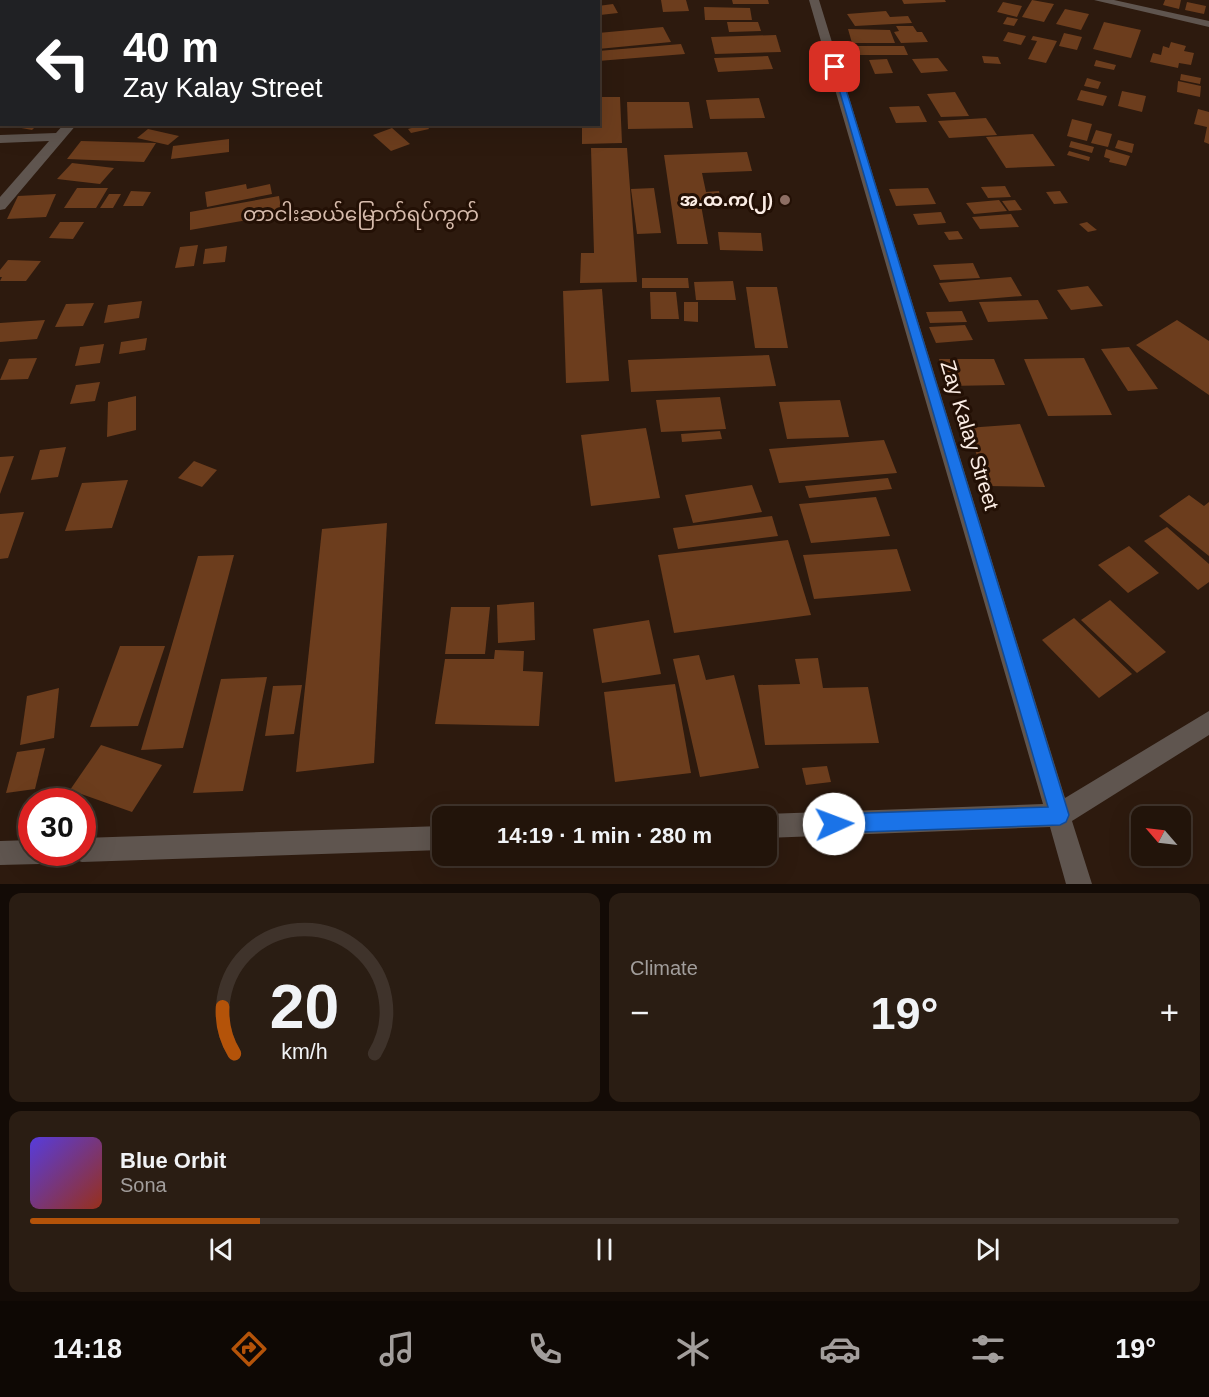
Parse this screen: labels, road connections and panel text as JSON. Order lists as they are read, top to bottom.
{
  "streets": {
    "street": ["Zay Kalay Street"]
  },
  "districts": ["တာငါးဆယ်မြောက်ရပ်ကွက်"],
  "places": ["အ.ထ.က(၂)"],
  "north": "top left",
  "page": {
    "turn": ["40 m", "Zay Kalay Street"],
    "limit": "30",
    "trip": "14:19 · 1 min · 280 m",
    "tile": "Climate",
    "heat": ["−", "19°", "+"],
    "song": ["Blue Orbit", "Sona"],
    "tabs": ["14:18", "19°"],
    "gauge": ["20", "km/h"]
  }
}
